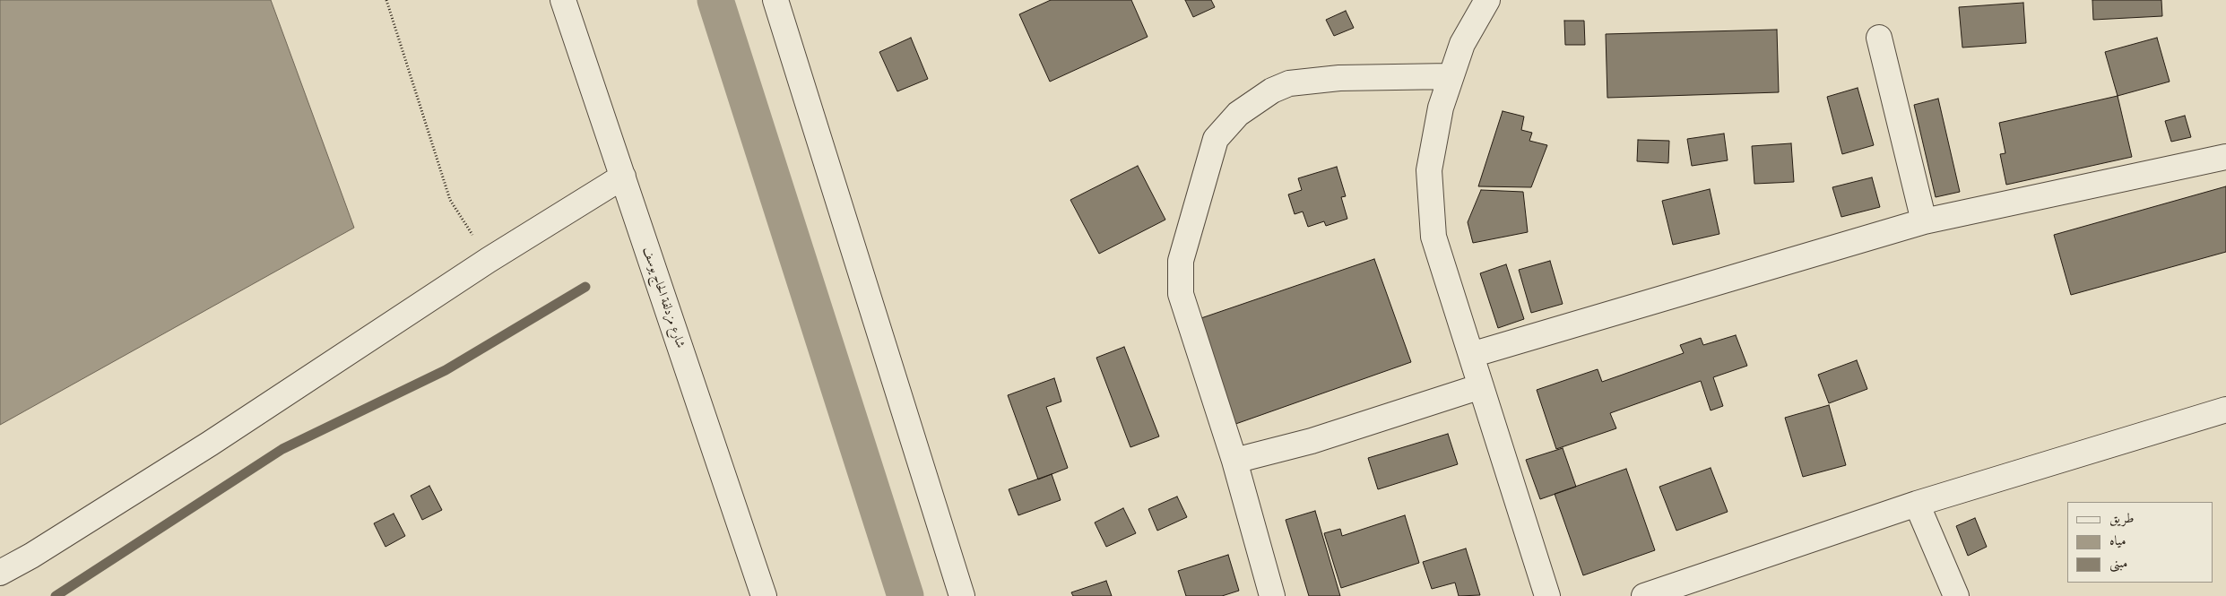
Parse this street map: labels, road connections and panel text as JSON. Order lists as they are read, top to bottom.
{
  "streets": {
    "street": ["شارع مزدلفة الحاج يوسف"]
  },
  "legend": ["طريق", "مياه", "مبنى"]
}
